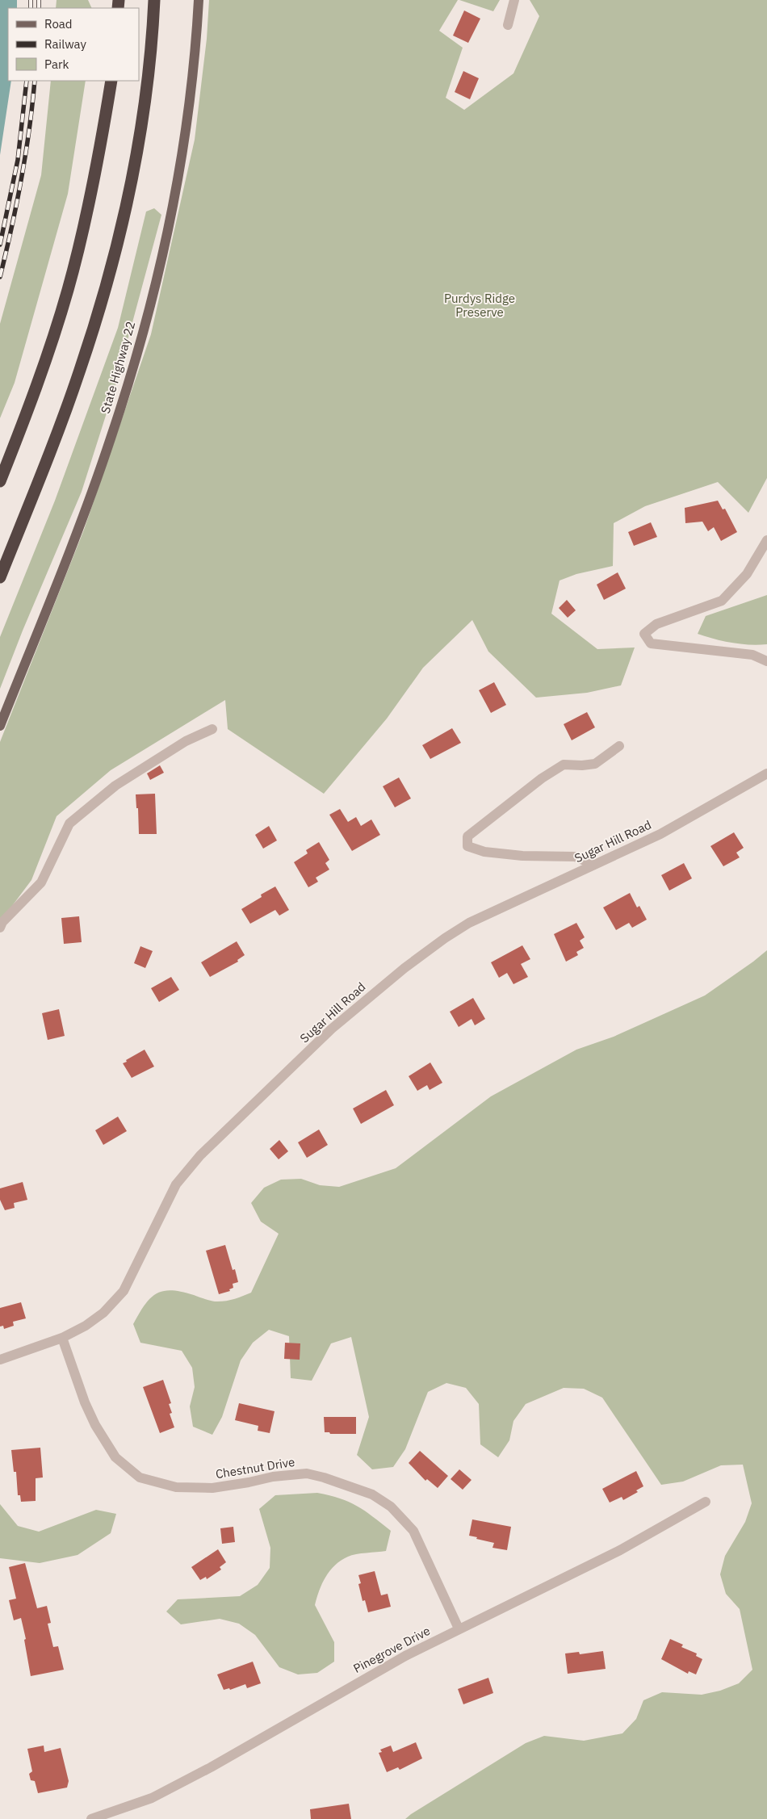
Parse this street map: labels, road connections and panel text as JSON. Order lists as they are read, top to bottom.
{
  "streets": {
    "main road": ["State Highway 22"],
    "street": ["Sugar Hill Road", "Chestnut Drive", "Pinegrove Drive"]
  },
  "crossings": [
    ["Sugar Hill Road", "Chestnut Drive"],
    ["Chestnut Drive", "Pinegrove Drive"]
  ],
  "parks": ["Purdys Ridge Preserve"],
  "legend": ["Road", "Railway", "Park"]
}
